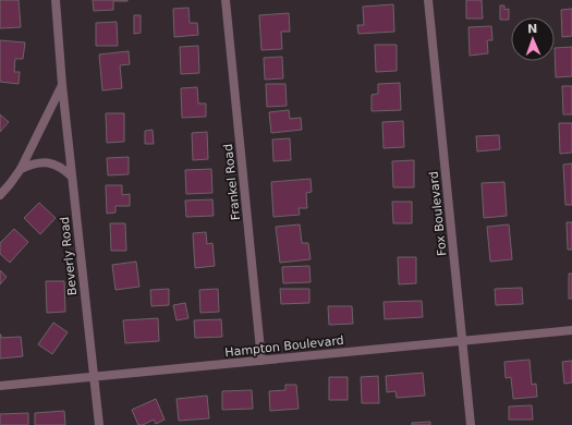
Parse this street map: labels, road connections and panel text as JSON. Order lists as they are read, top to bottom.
{
  "streets": {
    "street": [
      "Frankel Road",
      "Fox Boulevard",
      "Beverly Road",
      "Hampton Boulevard"
    ]
  },
  "crossings": [
    ["Frankel Road", "Hampton Boulevard"],
    ["Fox Boulevard", "Hampton Boulevard"],
    ["Beverly Road", "Hampton Boulevard"]
  ],
  "north": "top"
}
